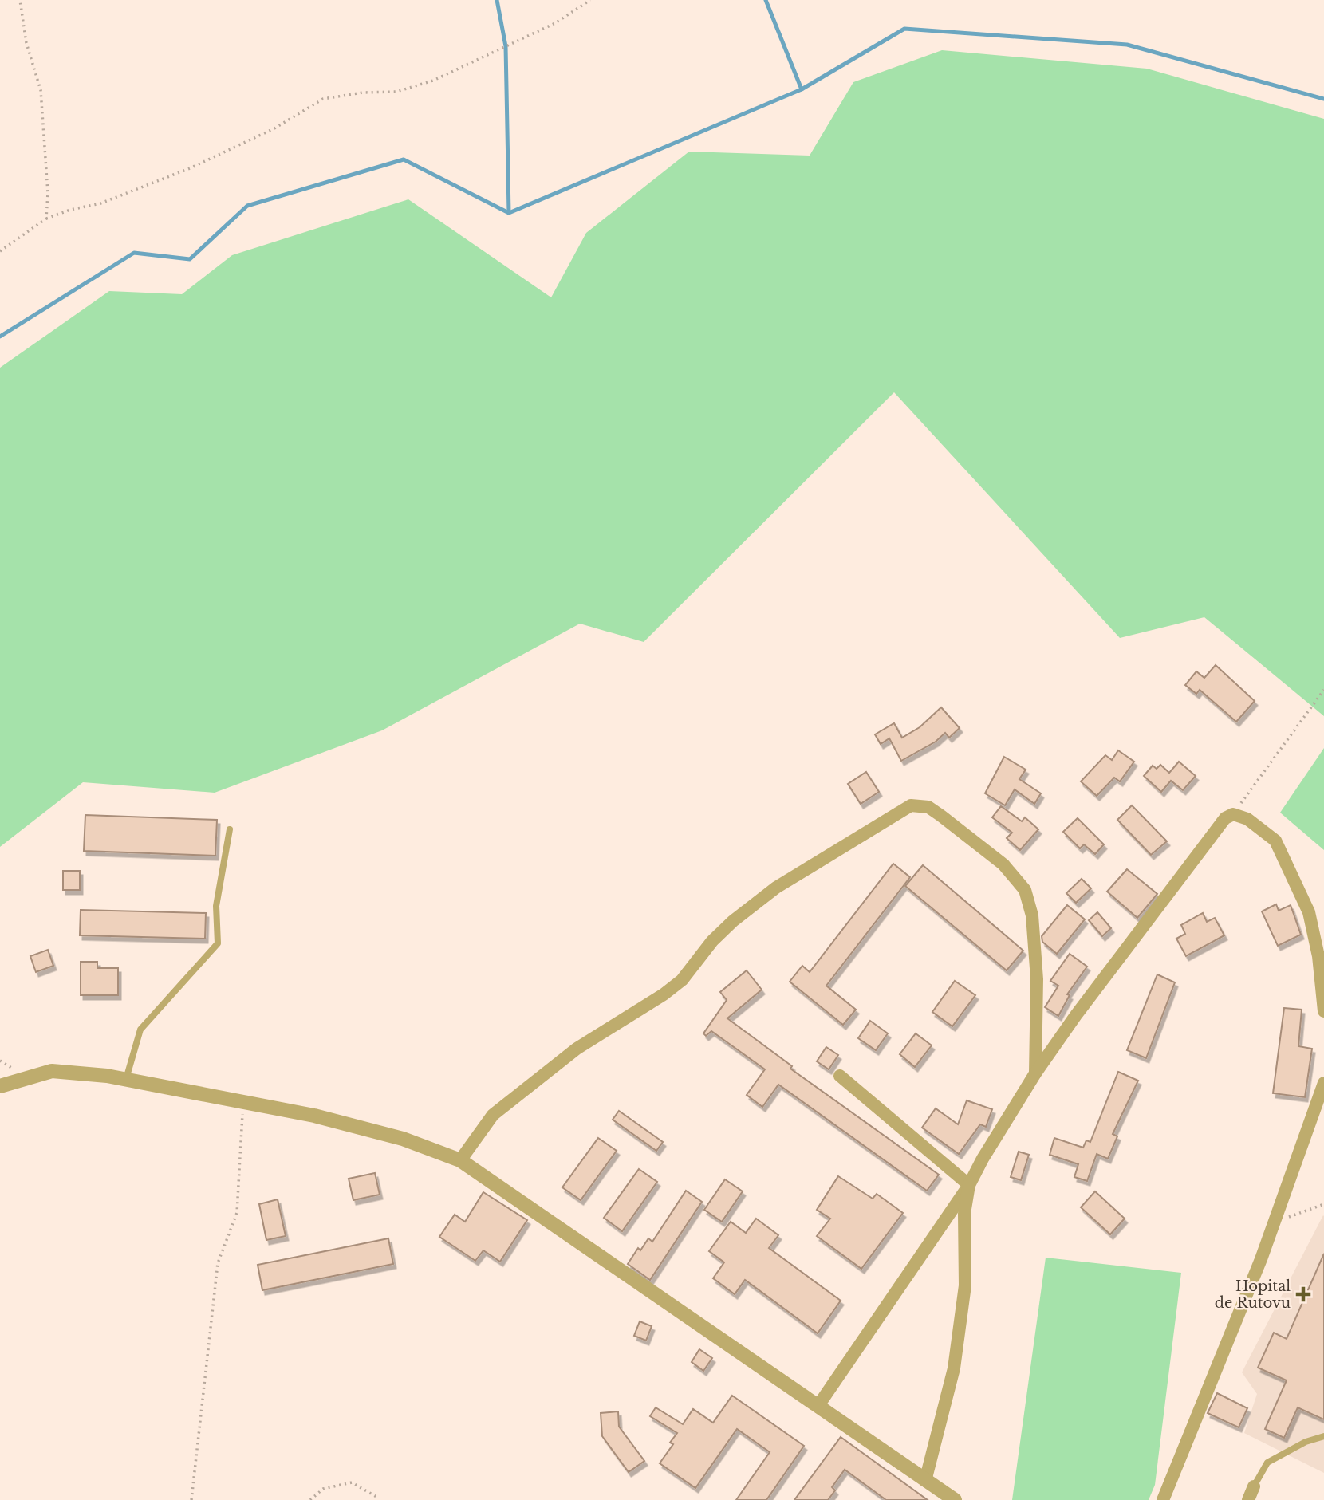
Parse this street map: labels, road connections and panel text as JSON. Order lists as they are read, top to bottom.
{
  "places": {
    "health": ["Hopital de Rutovu"]
  }
}
